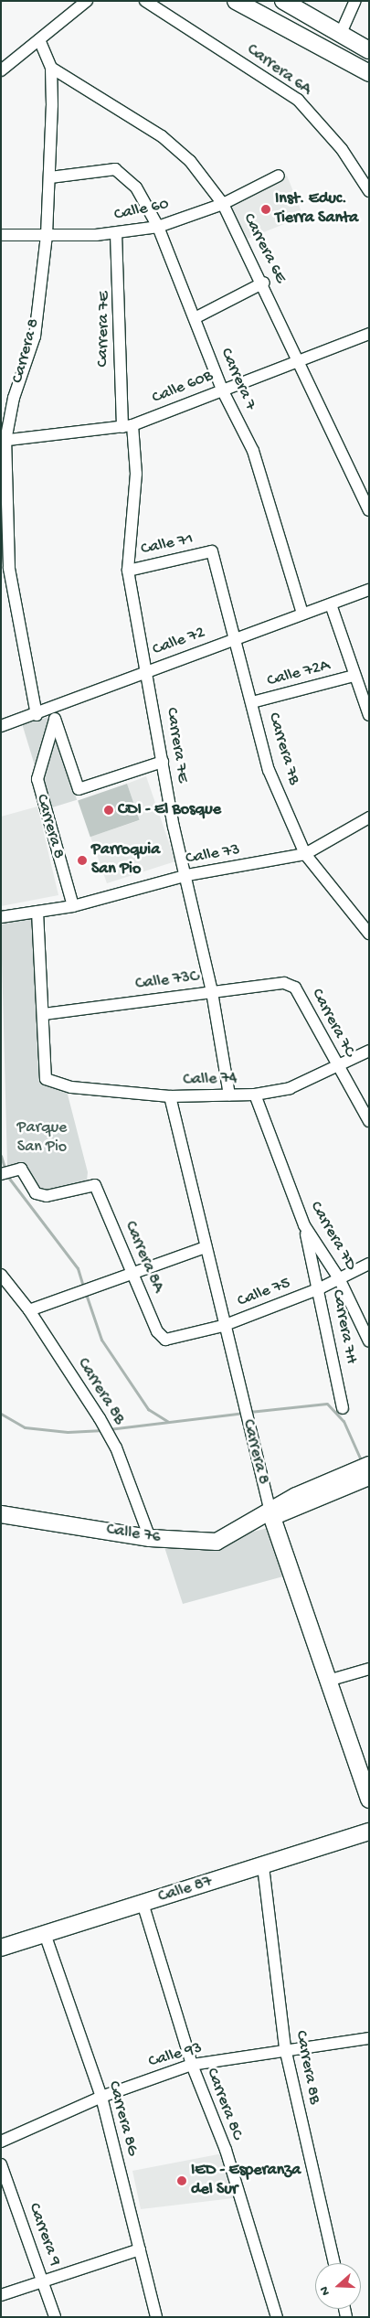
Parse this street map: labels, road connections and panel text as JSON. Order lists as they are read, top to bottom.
{
  "streets": {
    "street": [
      "Carrera 6A",
      "Calle 60",
      "Carrera 6E",
      "Carrera 7E",
      "Carrera 8",
      "Carrera 7",
      "Calle 60B",
      "Calle 71",
      "Calle 72",
      "Calle 72A",
      "Carrera 7B",
      "Calle 73",
      "Calle 73C",
      "Carrera 7C",
      "Calle 74",
      "Carrera 7D",
      "Carrera 8A",
      "Calle 75",
      "Carrera 7H",
      "Carrera 8B",
      "Calle 76",
      "Calle 87",
      "Calle 93",
      "Carrera 8C",
      "Carrera 8G",
      "Carrera 9"
    ]
  },
  "crossings": [
    ["Calle 60", "Carrera 6E"],
    ["Calle 60", "Carrera 7E"],
    ["Calle 60", "Carrera 8"],
    ["Calle 60", "Carrera 7"],
    ["Carrera 6E", "Carrera 8"],
    ["Carrera 6E", "Calle 60B"],
    ["Carrera 7E", "Calle 60B"],
    ["Carrera 7E", "Calle 71"],
    ["Carrera 7E", "Calle 72"],
    ["Carrera 7E", "Calle 73"],
    ["Carrera 7E", "Calle 73C"],
    ["Carrera 7E", "Calle 74"],
    ["Carrera 8", "Carrera 7"],
    ["Carrera 8", "Calle 60B"],
    ["Carrera 8", "Calle 72"],
    ["Carrera 8", "Calle 73"],
    ["Carrera 8", "Calle 74"],
    ["Carrera 8", "Calle 75"],
    ["Carrera 8", "Calle 76"],
    ["Carrera 7", "Calle 60B"],
    ["Carrera 7", "Calle 72"],
    ["Calle 71", "Carrera 7B"],
    ["Calle 72", "Carrera 7B"],
    ["Calle 72A", "Carrera 7B"],
    ["Carrera 7B", "Calle 73"],
    ["Calle 73C", "Carrera 7C"],
    ["Calle 73C", "Calle 74"],
    ["Carrera 7C", "Calle 74"],
    ["Calle 74", "Carrera 7D"],
    ["Carrera 7D", "Calle 75"],
    ["Carrera 7D", "Carrera 7H"],
    ["Carrera 8A", "Calle 75"],
    ["Calle 75", "Carrera 7H"],
    ["Carrera 8B", "Calle 76"],
    ["Carrera 8B", "Calle 87"],
    ["Carrera 8B", "Calle 93"],
    ["Calle 87", "Carrera 8C"],
    ["Calle 87", "Carrera 8G"],
    ["Calle 93", "Carrera 8C"],
    ["Calle 93", "Carrera 8G"]
  ],
  "parks": ["Parque San Pio"],
  "places": [
    "Inst. Educ. Tierra Santa",
    "CDI - El Bosque",
    "Parroquia San Pio",
    "IED - Esperanza del Sur"
  ],
  "north": "left"
}
